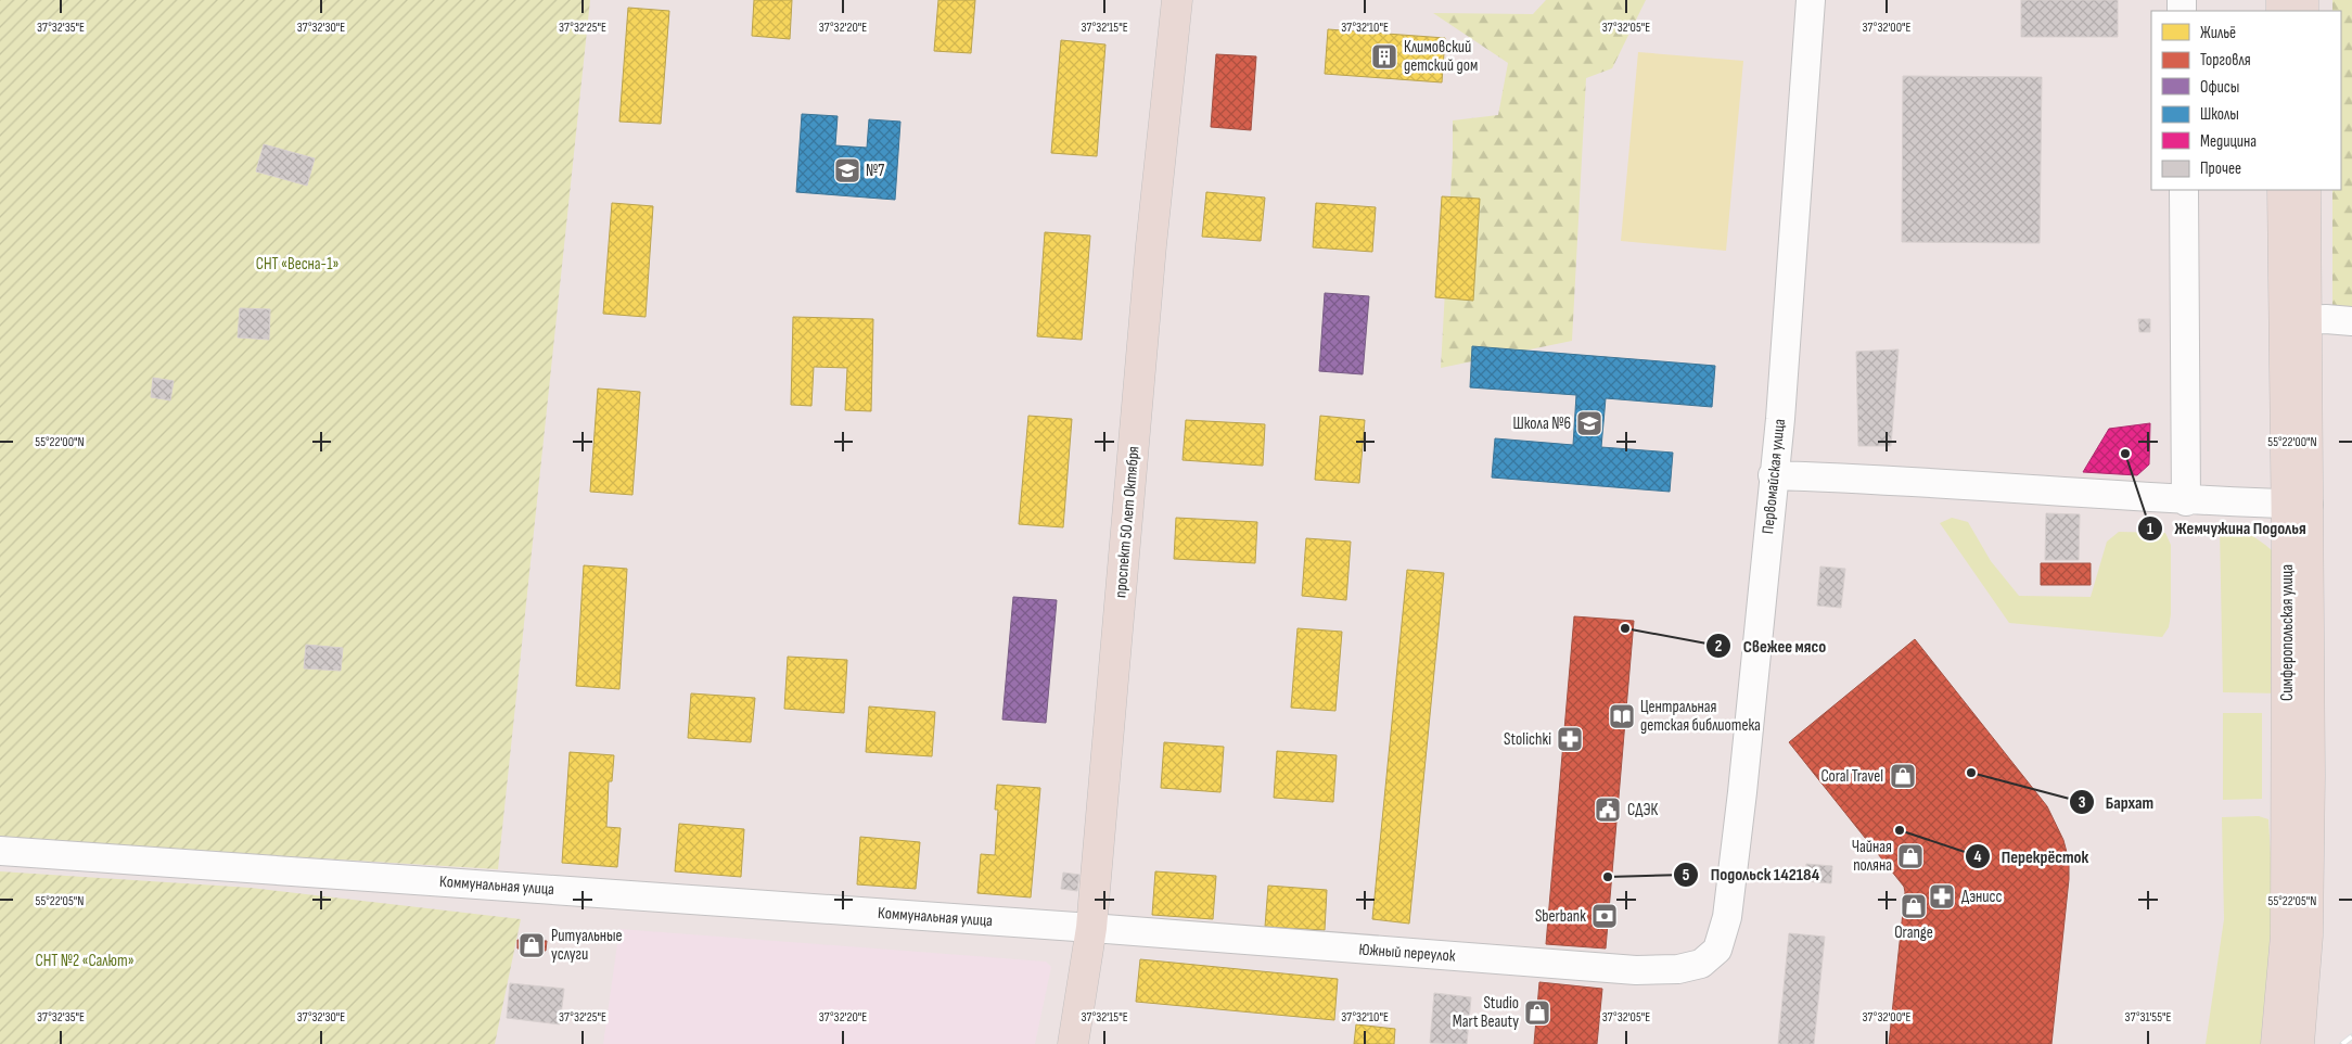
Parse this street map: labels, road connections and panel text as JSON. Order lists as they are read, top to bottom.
{
  "streets": {
    "main road": ["проспект 50 лет Октября", "Симферопольская улица"],
    "street": ["Первомайская улица", "Коммунальная улица", "Южный переулок"]
  },
  "crossings": [
    ["Первомайская улица", "Южный переулок"],
    ["проспект 50 лет Октября", "Коммунальная улица"],
    ["проспект 50 лет Октября", "Южный переулок"],
    ["Коммунальная улица", "Южный переулок"]
  ],
  "parks": ["СНТ «Весна-1»", "СНТ №2 «Салют»"],
  "places": {
    "building": ["Климовский детский дом"],
    "school or university": ["№7", "Школа №6"],
    "other": [
      "Жемчужина Подолья",
      "Свежее мясо",
      "Бархат",
      "Перекрёсток",
      "Подольск 142184"
    ],
    "library": ["Центральная детская библиотека"],
    "pharmacy": ["Stolichki", "Дэнисс"],
    "shop": [
      "Coral Travel",
      "Чайная поляна",
      "Orange",
      "Ритуальные услуги",
      "Studio Mart Beauty"
    ],
    "public building": ["СДЭК"],
    "bank": ["Sberbank"]
  },
  "legend": [
    "Жильё",
    "Торговля",
    "Офисы",
    "Школы",
    "Медицина",
    "Прочее"
  ],
  "coordinates": [
    "37°32'35\"E",
    "37°32'30\"E",
    "37°32'25\"E",
    "37°32'20\"E",
    "37°32'15\"E",
    "37°32'10\"E",
    "37°32'05\"E",
    "37°32'00\"E",
    "55°22'00\"N",
    "55°22'05\"N",
    "37°31'55\"E"
  ]
}
